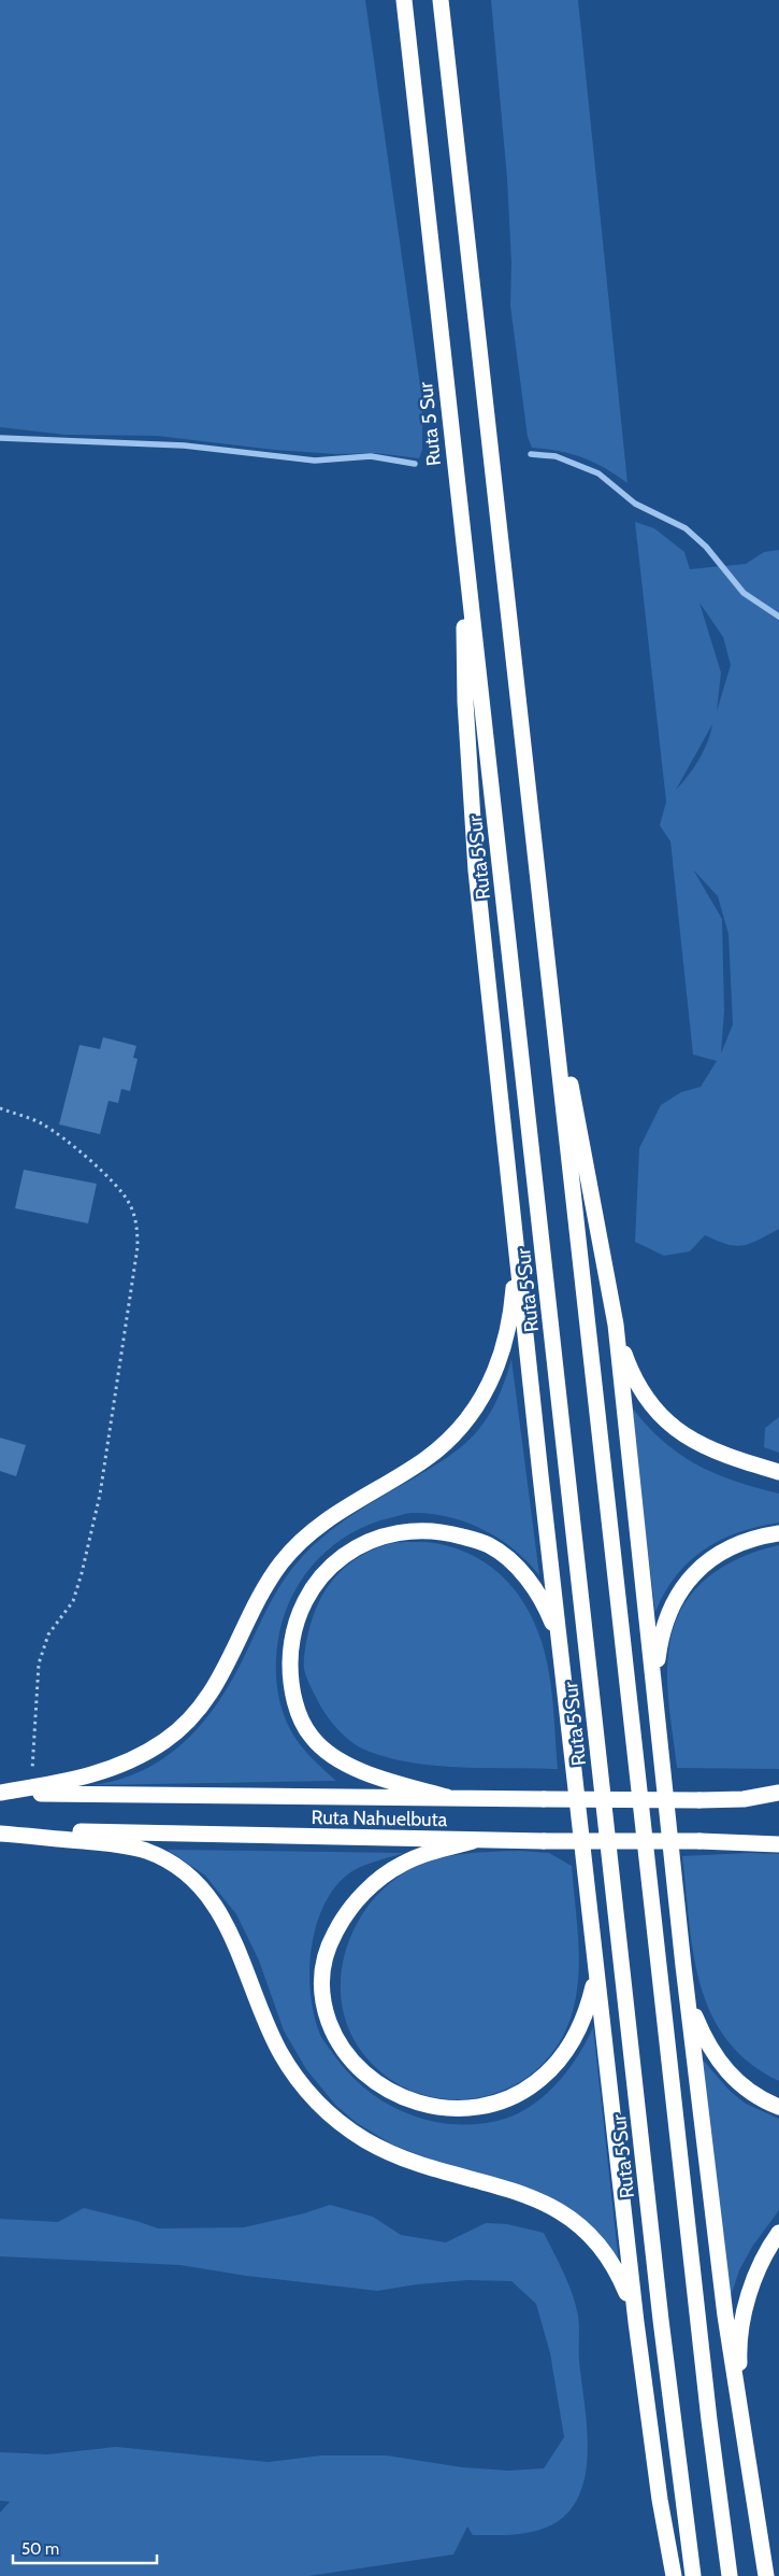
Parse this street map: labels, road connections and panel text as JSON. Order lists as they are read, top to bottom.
{
  "streets": {
    "highway": ["Ruta 5 Sur", "Ruta Nahuelbuta"]
  },
  "scale_bar": "50 m"
}
